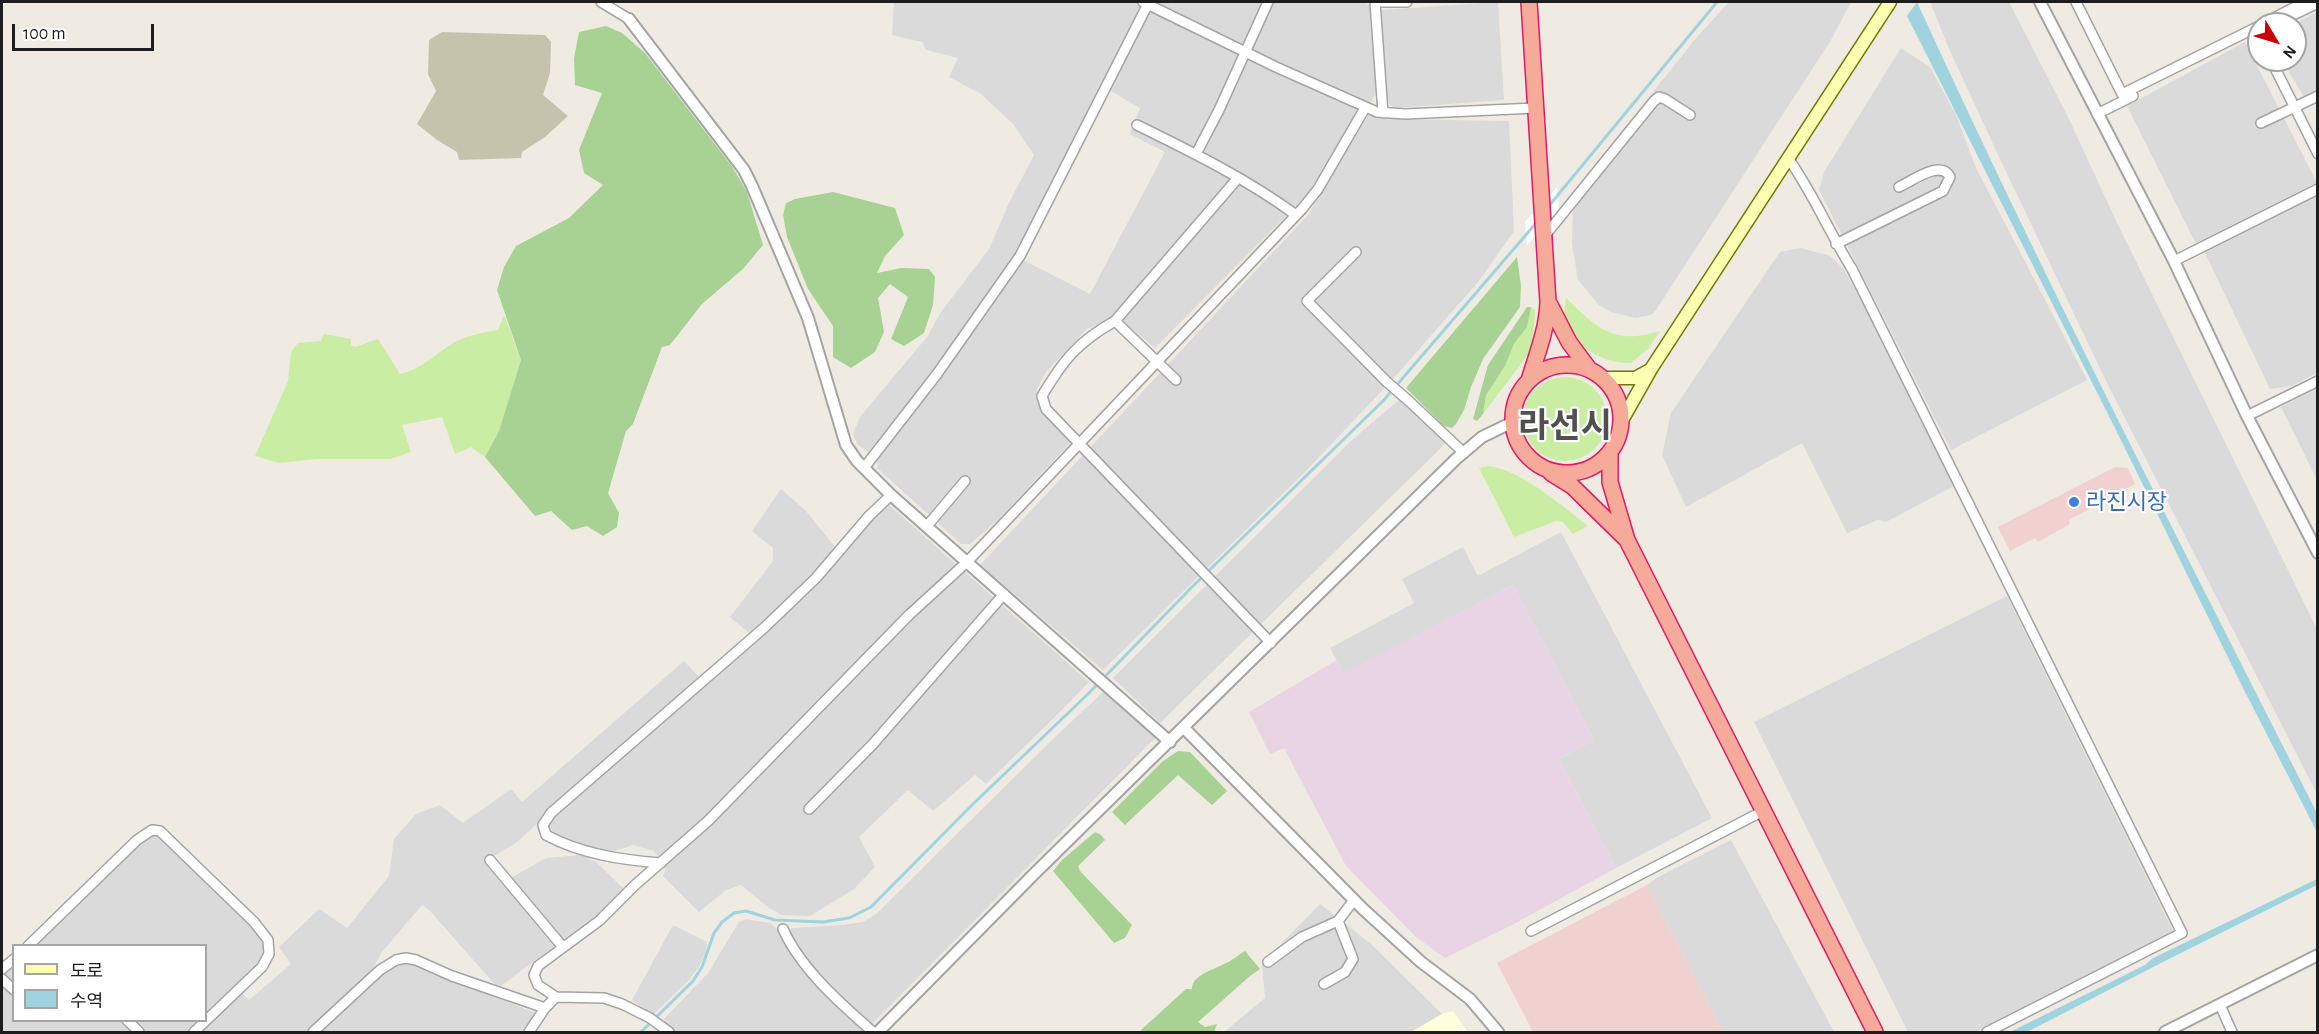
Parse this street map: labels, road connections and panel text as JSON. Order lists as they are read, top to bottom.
{
  "districts": ["라선시"],
  "places": ["라진시장"],
  "legend": ["도로", "수역"],
  "scale_bar": "100 m",
  "north": "bottom right"
}
